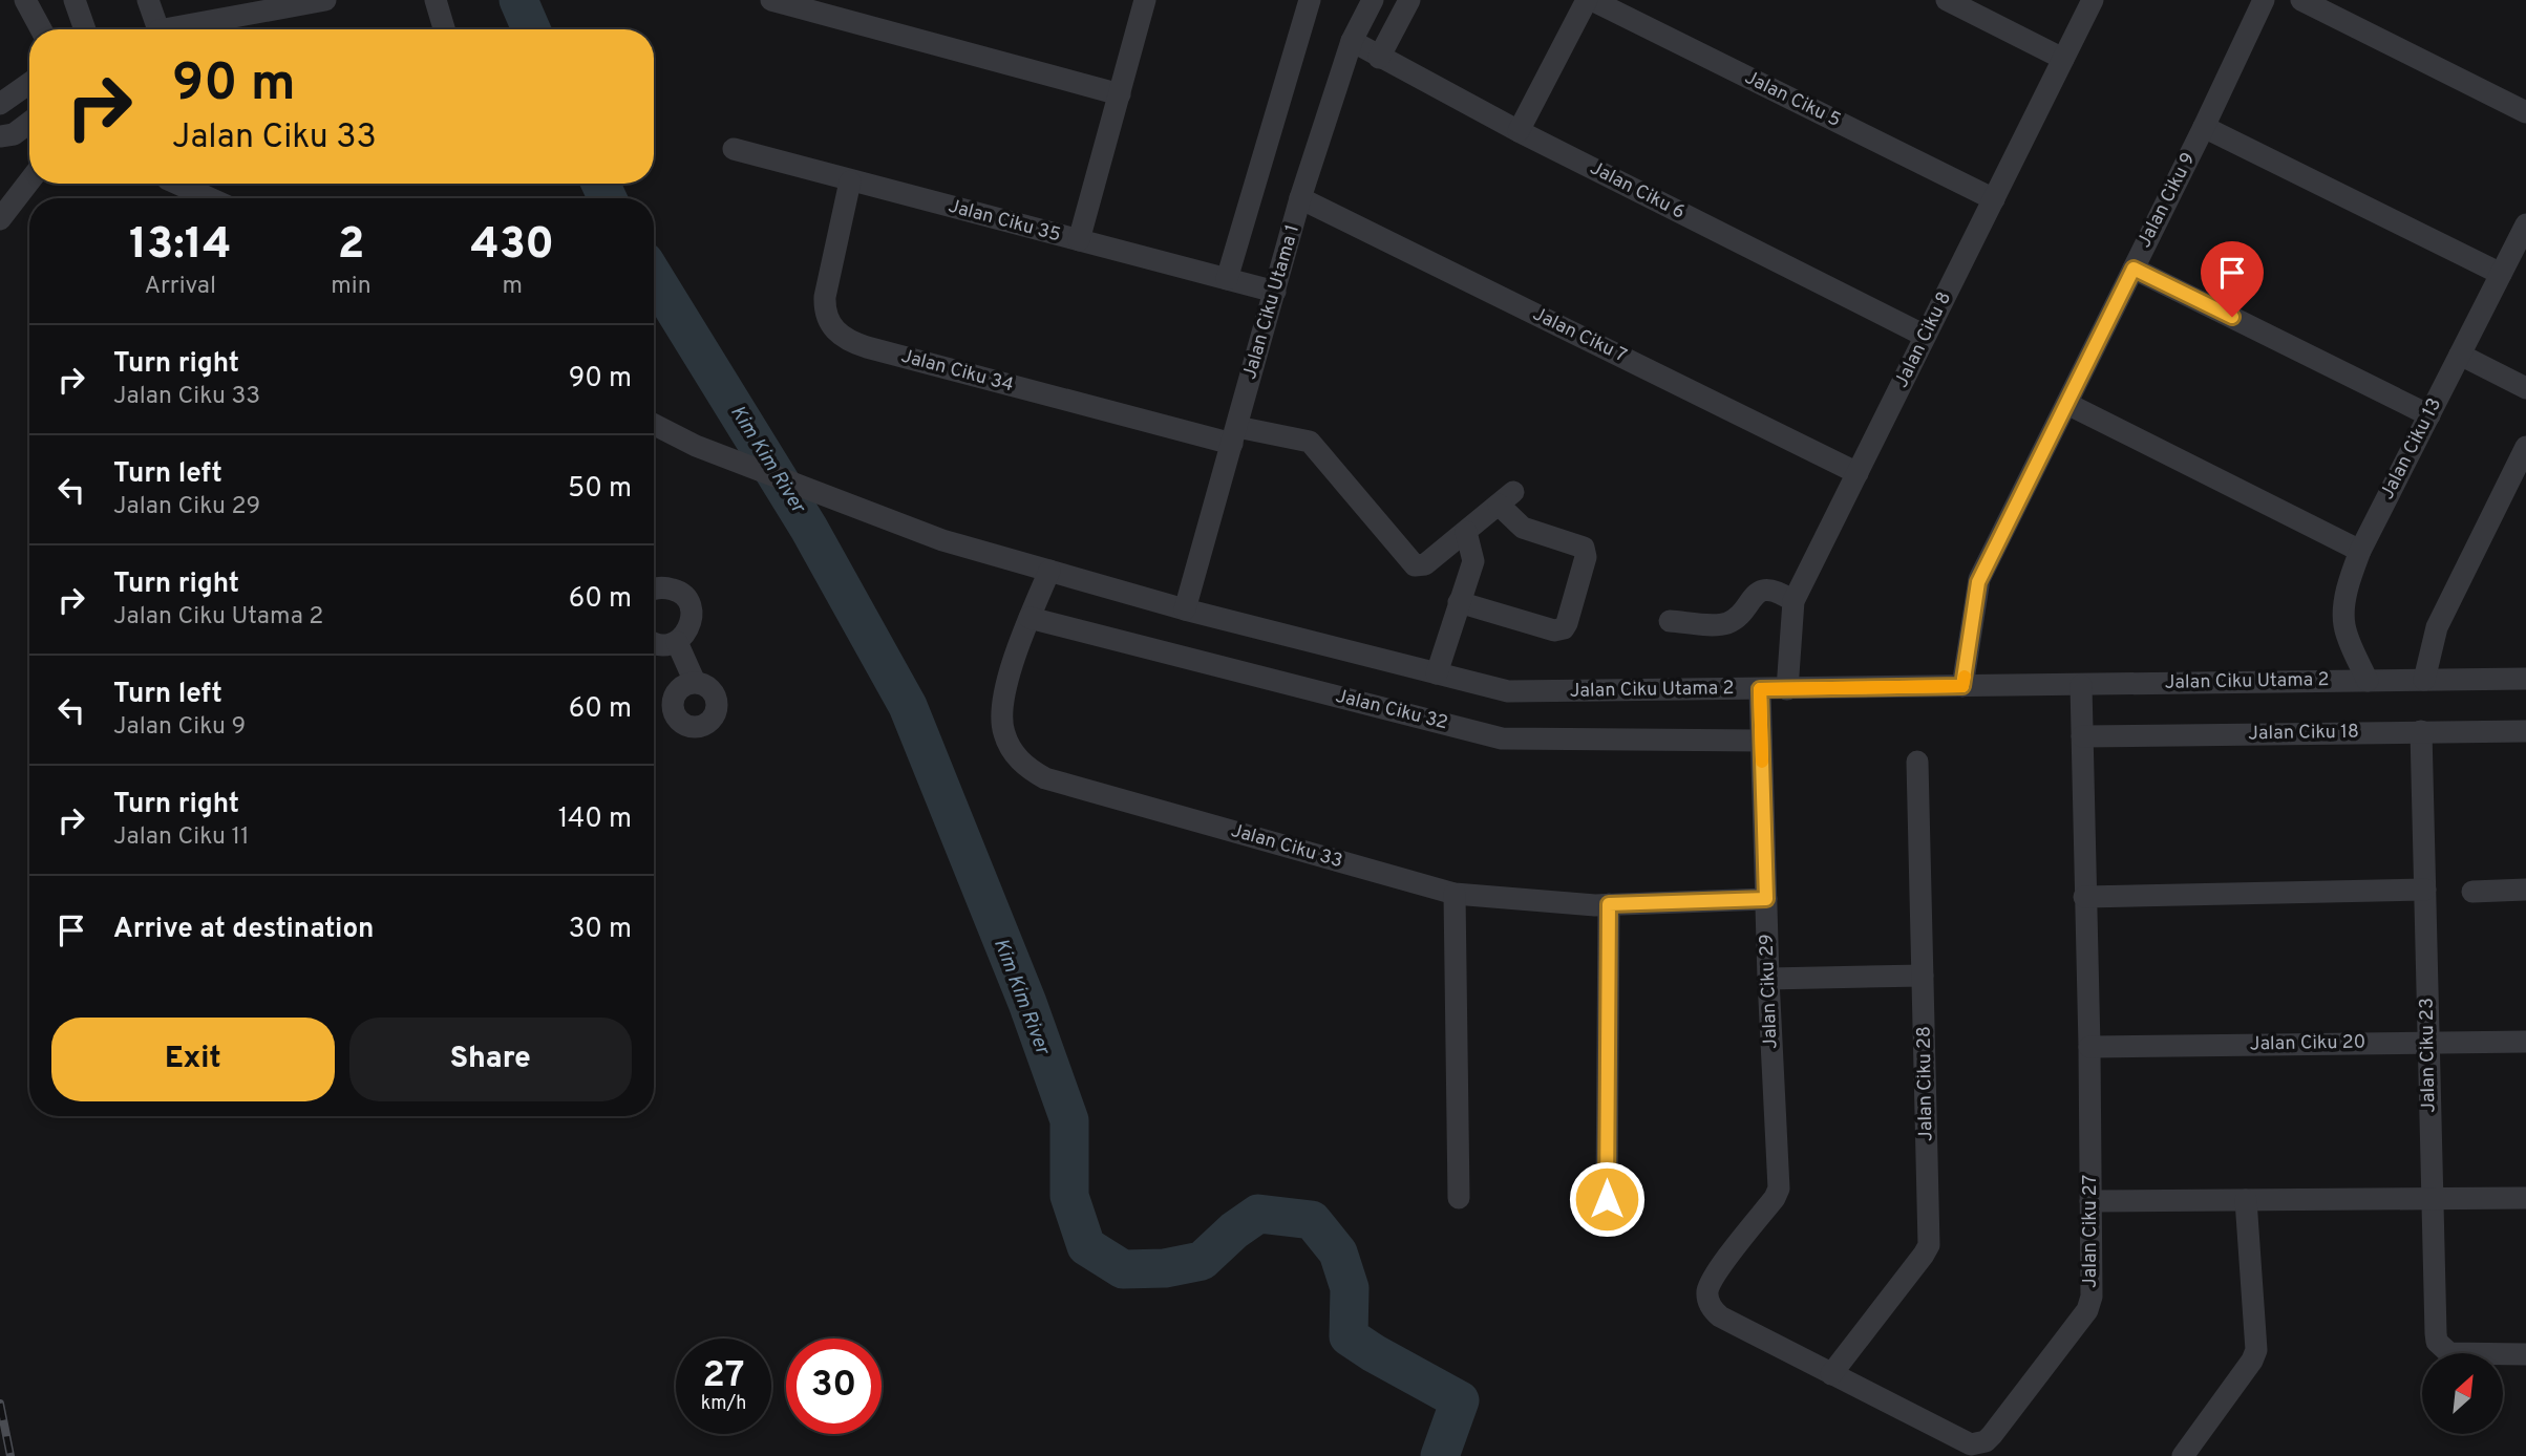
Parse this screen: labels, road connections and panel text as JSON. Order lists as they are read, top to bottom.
{
  "streets": {
    "street": [
      "Jalan Ciku 5",
      "Jalan Ciku 6",
      "Jalan Ciku 9",
      "Jalan Ciku 35",
      "Jalan Ciku Utama 1",
      "Jalan Ciku 7",
      "Jalan Ciku 8",
      "Jalan Ciku 34",
      "Jalan Ciku 13",
      "Jalan Ciku Utama 2",
      "Jalan Ciku 32",
      "Jalan Ciku 18",
      "Jalan Ciku 33",
      "Jalan Ciku 29",
      "Jalan Ciku 20",
      "Jalan Ciku 23",
      "Jalan Ciku 28",
      "Jalan Ciku 27"
    ]
  },
  "crossings": [
    ["Jalan Ciku 5", "Jalan Ciku 8"],
    ["Jalan Ciku 6", "Jalan Ciku Utama 1"],
    ["Jalan Ciku 6", "Jalan Ciku 8"],
    ["Jalan Ciku 9", "Jalan Ciku Utama 2"],
    ["Jalan Ciku 35", "Jalan Ciku Utama 1"],
    ["Jalan Ciku 35", "Jalan Ciku 34"],
    ["Jalan Ciku Utama 1", "Jalan Ciku 7"],
    ["Jalan Ciku Utama 1", "Jalan Ciku 34"],
    ["Jalan Ciku Utama 1", "Jalan Ciku Utama 2"],
    ["Jalan Ciku 7", "Jalan Ciku 8"],
    ["Jalan Ciku 8", "Jalan Ciku Utama 2"],
    ["Jalan Ciku 13", "Jalan Ciku Utama 2"],
    ["Jalan Ciku Utama 2", "Jalan Ciku 33"],
    ["Jalan Ciku Utama 2", "Jalan Ciku 29"],
    ["Jalan Ciku Utama 2", "Jalan Ciku 27"],
    ["Jalan Ciku 32", "Jalan Ciku 33"],
    ["Jalan Ciku 32", "Jalan Ciku 29"],
    ["Jalan Ciku 18", "Jalan Ciku 23"],
    ["Jalan Ciku 18", "Jalan Ciku 27"],
    ["Jalan Ciku 33", "Jalan Ciku 29"],
    ["Jalan Ciku 29", "Jalan Ciku 27"],
    ["Jalan Ciku 20", "Jalan Ciku 23"],
    ["Jalan Ciku 20", "Jalan Ciku 27"],
    ["Jalan Ciku 28", "Jalan Ciku 27"]
  ],
  "water": ["Kim Kim River"],
  "north": "top right",
  "page": {
    "turn": ["90 m", "Jalan Ciku 33"],
    "eta": [
      "13:14",
      "Arrival",
      "2",
      "min",
      "430",
      "m"
    ],
    "list": [
      {
        "name": "Turn right",
        "note": "Jalan Ciku 33",
        "value": "90 m"
      },
      {
        "name": "Turn left",
        "note": "Jalan Ciku 29",
        "value": "50 m"
      },
      {
        "name": "Turn right",
        "note": "Jalan Ciku Utama 2",
        "value": "60 m"
      },
      {
        "name": "Turn left",
        "note": "Jalan Ciku 9",
        "value": "60 m"
      },
      {
        "name": "Turn right",
        "note": "Jalan Ciku 11",
        "value": "140 m"
      },
      {
        "name": "Arrive at destination",
        "value": "30 m"
      }
    ],
    "buttons": ["Exit", "Share"],
    "speed": "27 km/h",
    "limit": "30"
  }
}
